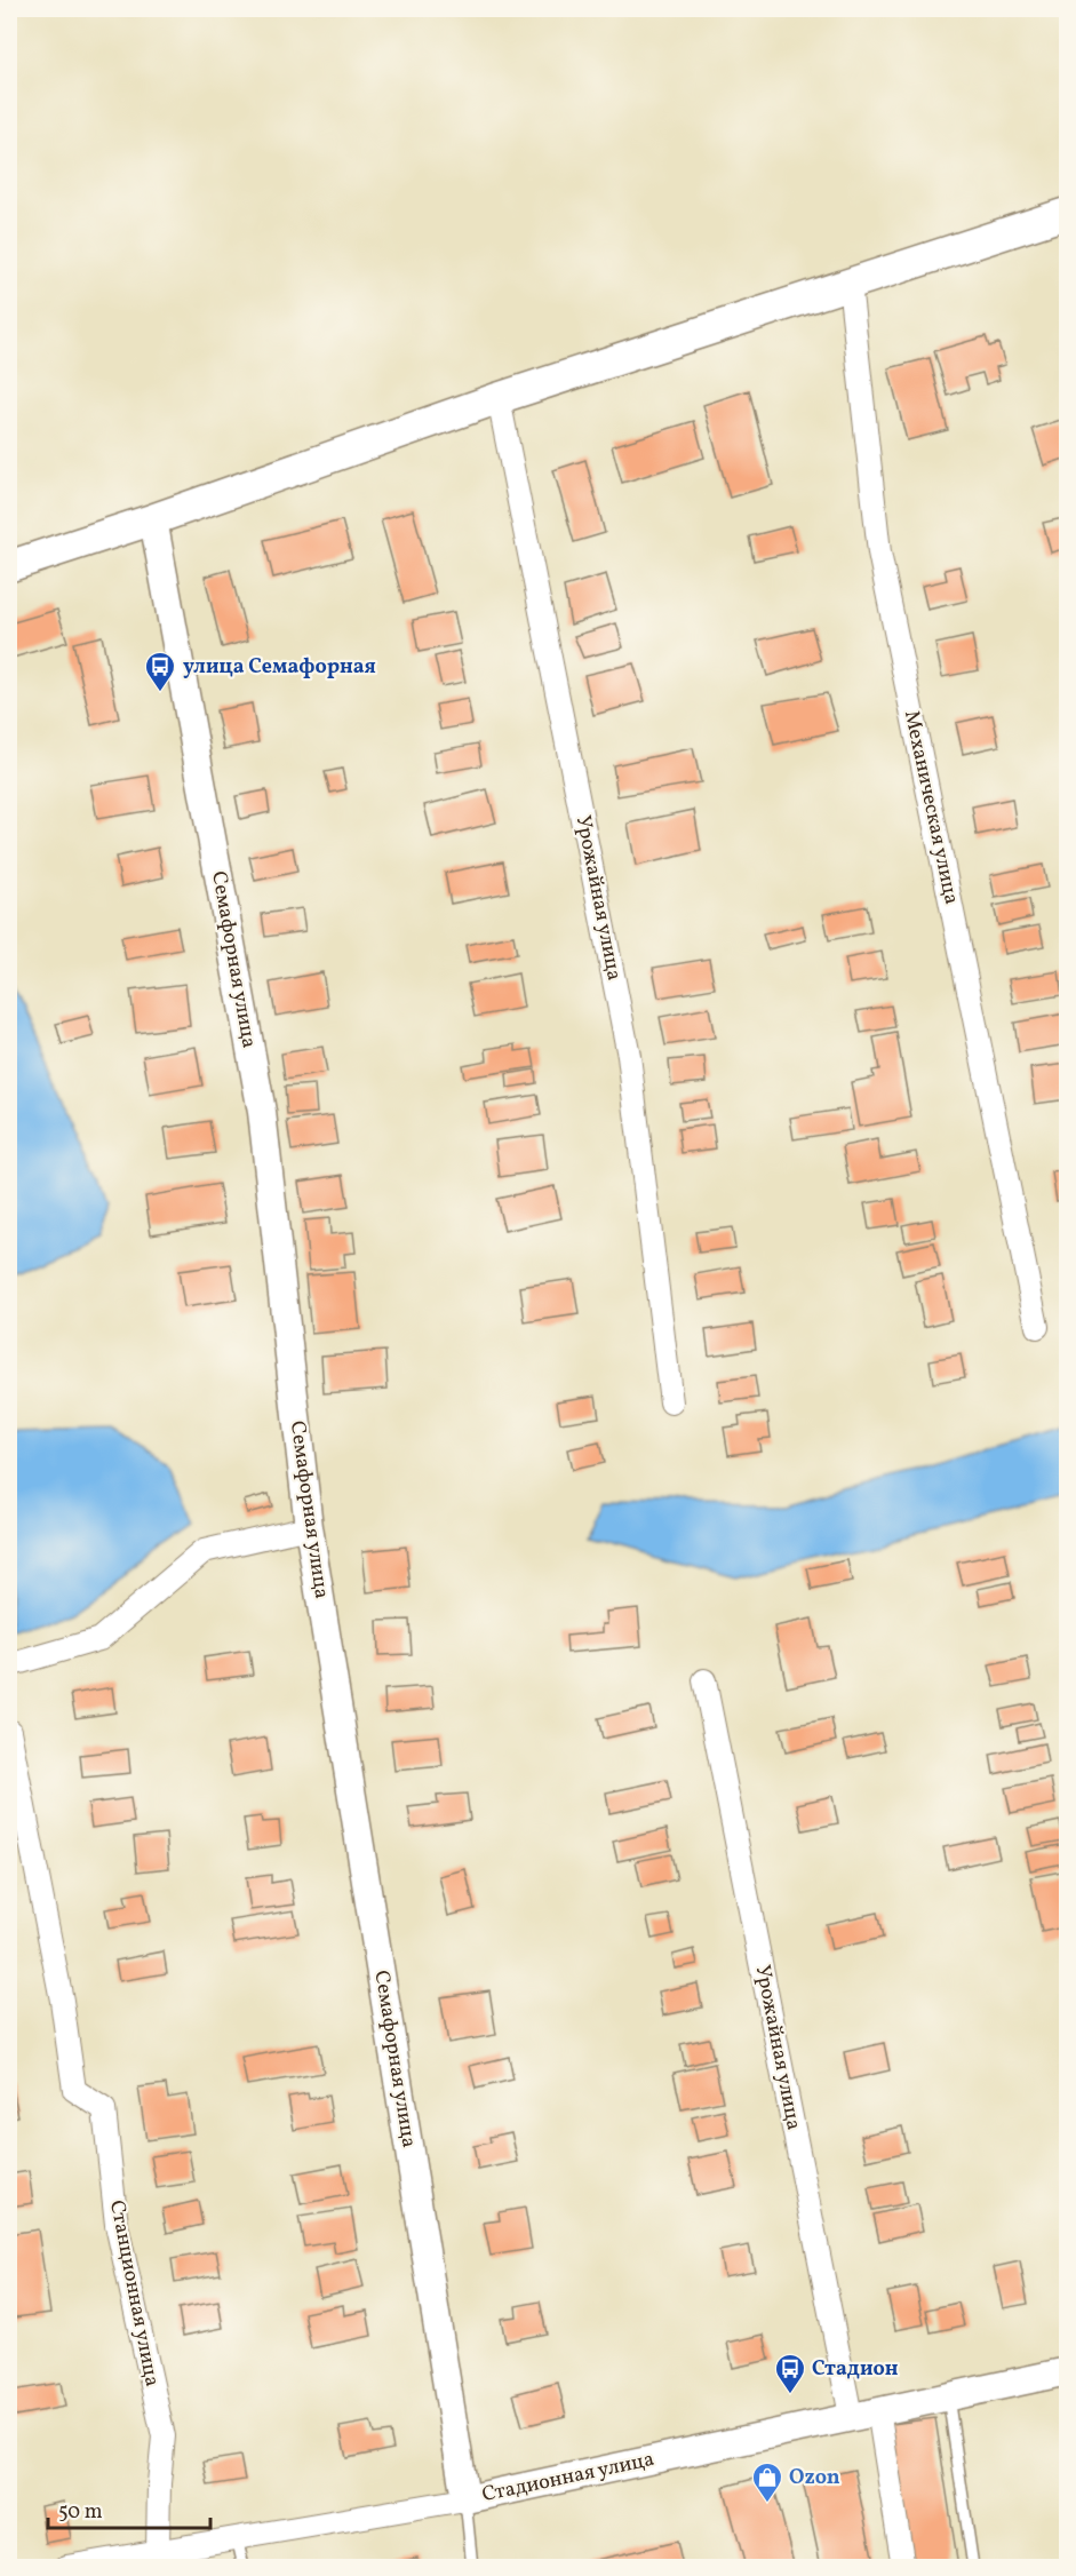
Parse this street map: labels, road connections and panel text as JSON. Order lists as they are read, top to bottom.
{
  "streets": {
    "street": [
      "Механическая улица",
      "Урожайная улица",
      "Семафорная улица",
      "Станционная улица",
      "Стадионная улица"
    ]
  },
  "crossings": [
    ["Урожайная улица", "Стадионная улица"],
    ["Семафорная улица", "Стадионная улица"],
    ["Станционная улица", "Стадионная улица"]
  ],
  "places": {
    "bus stop": ["улица Семафорная", "Стадион"],
    "shop": ["Ozon"]
  },
  "scale_bar": "50 m"
}
